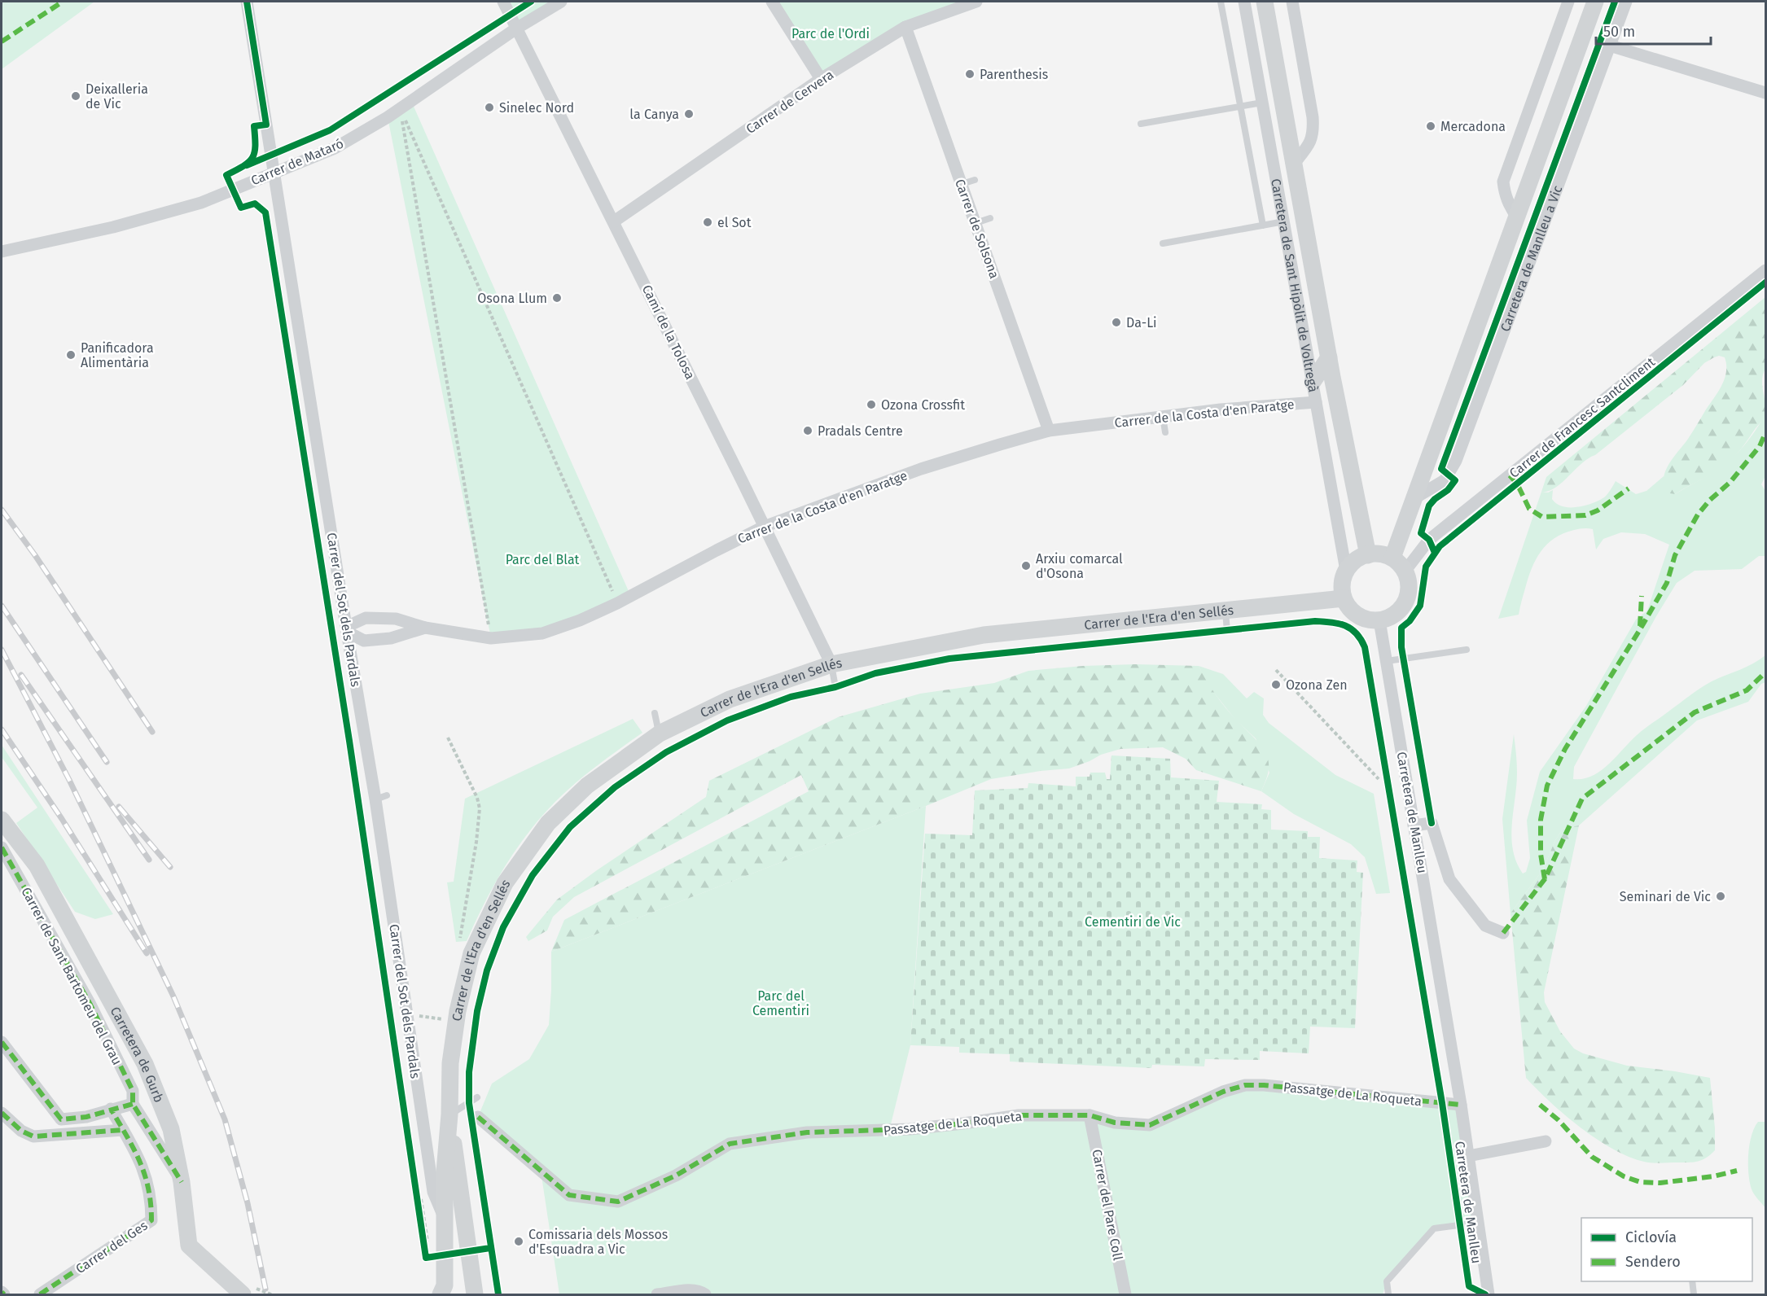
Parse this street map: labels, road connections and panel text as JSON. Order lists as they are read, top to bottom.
{
  "streets": {
    "street": [
      "Carrer de Cervera",
      "Carrer de Mataró",
      "Carrer de Solsona",
      "Carretera de Manlleu a Vic",
      "Carretera de Sant Hipòlit de Voltregà",
      "Camí de la Tolosa",
      "Carrer de la Costa d'en Paratge",
      "Carrer de Francesc Santcliment",
      "Carrer del Sot dels Pardals",
      "Carrer de l'Era d'en Sellés",
      "Carretera de Manlleu",
      "Carrer de Sant Bartomeu del Grau",
      "Carretera de Gurb",
      "Passatge de La Roqueta",
      "Carrer del Pare Coll",
      "Carrer del Ges"
    ]
  },
  "crossings": [
    ["Carrer de Cervera", "Carrer de Solsona"],
    ["Carrer de Cervera", "Camí de la Tolosa"],
    ["Carrer de Mataró", "Camí de la Tolosa"],
    ["Carrer de Mataró", "Carrer del Sot dels Pardals"],
    ["Carrer de Solsona", "Carrer de la Costa d'en Paratge"],
    ["Carretera de Manlleu a Vic", "Carretera de Sant Hipòlit de Voltregà"],
    ["Carretera de Manlleu a Vic", "Carrer de Francesc Santcliment"],
    ["Carretera de Manlleu a Vic", "Carrer de l'Era d'en Sellés"],
    ["Carretera de Manlleu a Vic", "Carretera de Manlleu"],
    ["Carretera de Sant Hipòlit de Voltregà", "Carrer de la Costa d'en Paratge"],
    ["Carretera de Sant Hipòlit de Voltregà", "Carrer de Francesc Santcliment"],
    ["Carretera de Sant Hipòlit de Voltregà", "Carrer de l'Era d'en Sellés"],
    ["Carretera de Sant Hipòlit de Voltregà", "Carretera de Manlleu"],
    ["Camí de la Tolosa", "Carrer de la Costa d'en Paratge"],
    ["Camí de la Tolosa", "Carrer de l'Era d'en Sellés"],
    ["Carrer de la Costa d'en Paratge", "Carrer del Sot dels Pardals"],
    ["Carrer de Francesc Santcliment", "Carrer de l'Era d'en Sellés"],
    ["Carrer de Francesc Santcliment", "Carretera de Manlleu"],
    ["Carrer del Sot dels Pardals", "Carrer de l'Era d'en Sellés"],
    ["Carrer de l'Era d'en Sellés", "Carretera de Manlleu"],
    ["Carretera de Manlleu", "Passatge de La Roqueta"],
    ["Carrer de Sant Bartomeu del Grau", "Carretera de Gurb"],
    ["Passatge de La Roqueta", "Carrer del Pare Coll"]
  ],
  "parks": [
    "Parc de l'Ordi",
    "Parc del Blat",
    "Cementiri de Vic",
    "Parc del Cementiri"
  ],
  "places": [
    "Parenthesis",
    "Deixalleria de Vic",
    "Sinelec Nord",
    "la Canya",
    "Mercadona",
    "el Sot",
    "Osona Llum",
    "Da-Li",
    "Panificadora Alimentària",
    "Ozona Crossfit",
    "Pradals Centre",
    "Arxiu comarcal d'Osona",
    "Ozona Zen",
    "Seminari de Vic",
    "Comissaria dels Mossos d'Esquadra a Vic"
  ],
  "legend": ["Ciclovía", "Sendero"],
  "scale_bar": "50 m"
}
